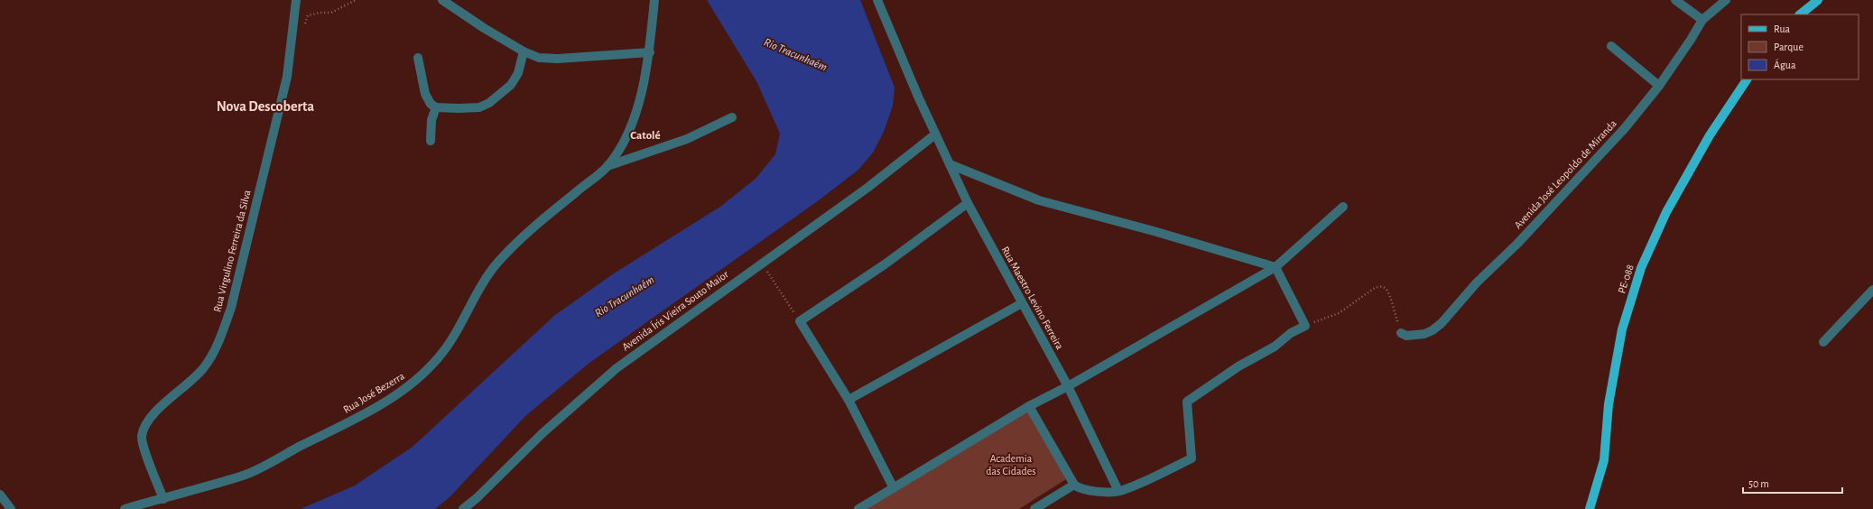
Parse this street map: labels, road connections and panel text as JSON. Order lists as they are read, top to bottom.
{
  "streets": {
    "main road": ["PE-088"],
    "street": [
      "Avenida José Leopoldo de Miranda",
      "Rua Virgulino Ferreira da Silva",
      "Rua Maestro Levino Ferreira",
      "Avenida Íris Vieira Souto Maior",
      "Rua José Bezerra"
    ]
  },
  "crossings": [
    ["Rua Virgulino Ferreira da Silva", "Rua José Bezerra"],
    ["Rua Maestro Levino Ferreira", "Avenida Íris Vieira Souto Maior"]
  ],
  "districts": ["Nova Descoberta", "Catolé"],
  "water": ["Rio Tracunhaém"],
  "parks": ["Academia das Cidades"],
  "legend": ["Rua", "Parque", "Água"],
  "scale_bar": "50 m"
}
